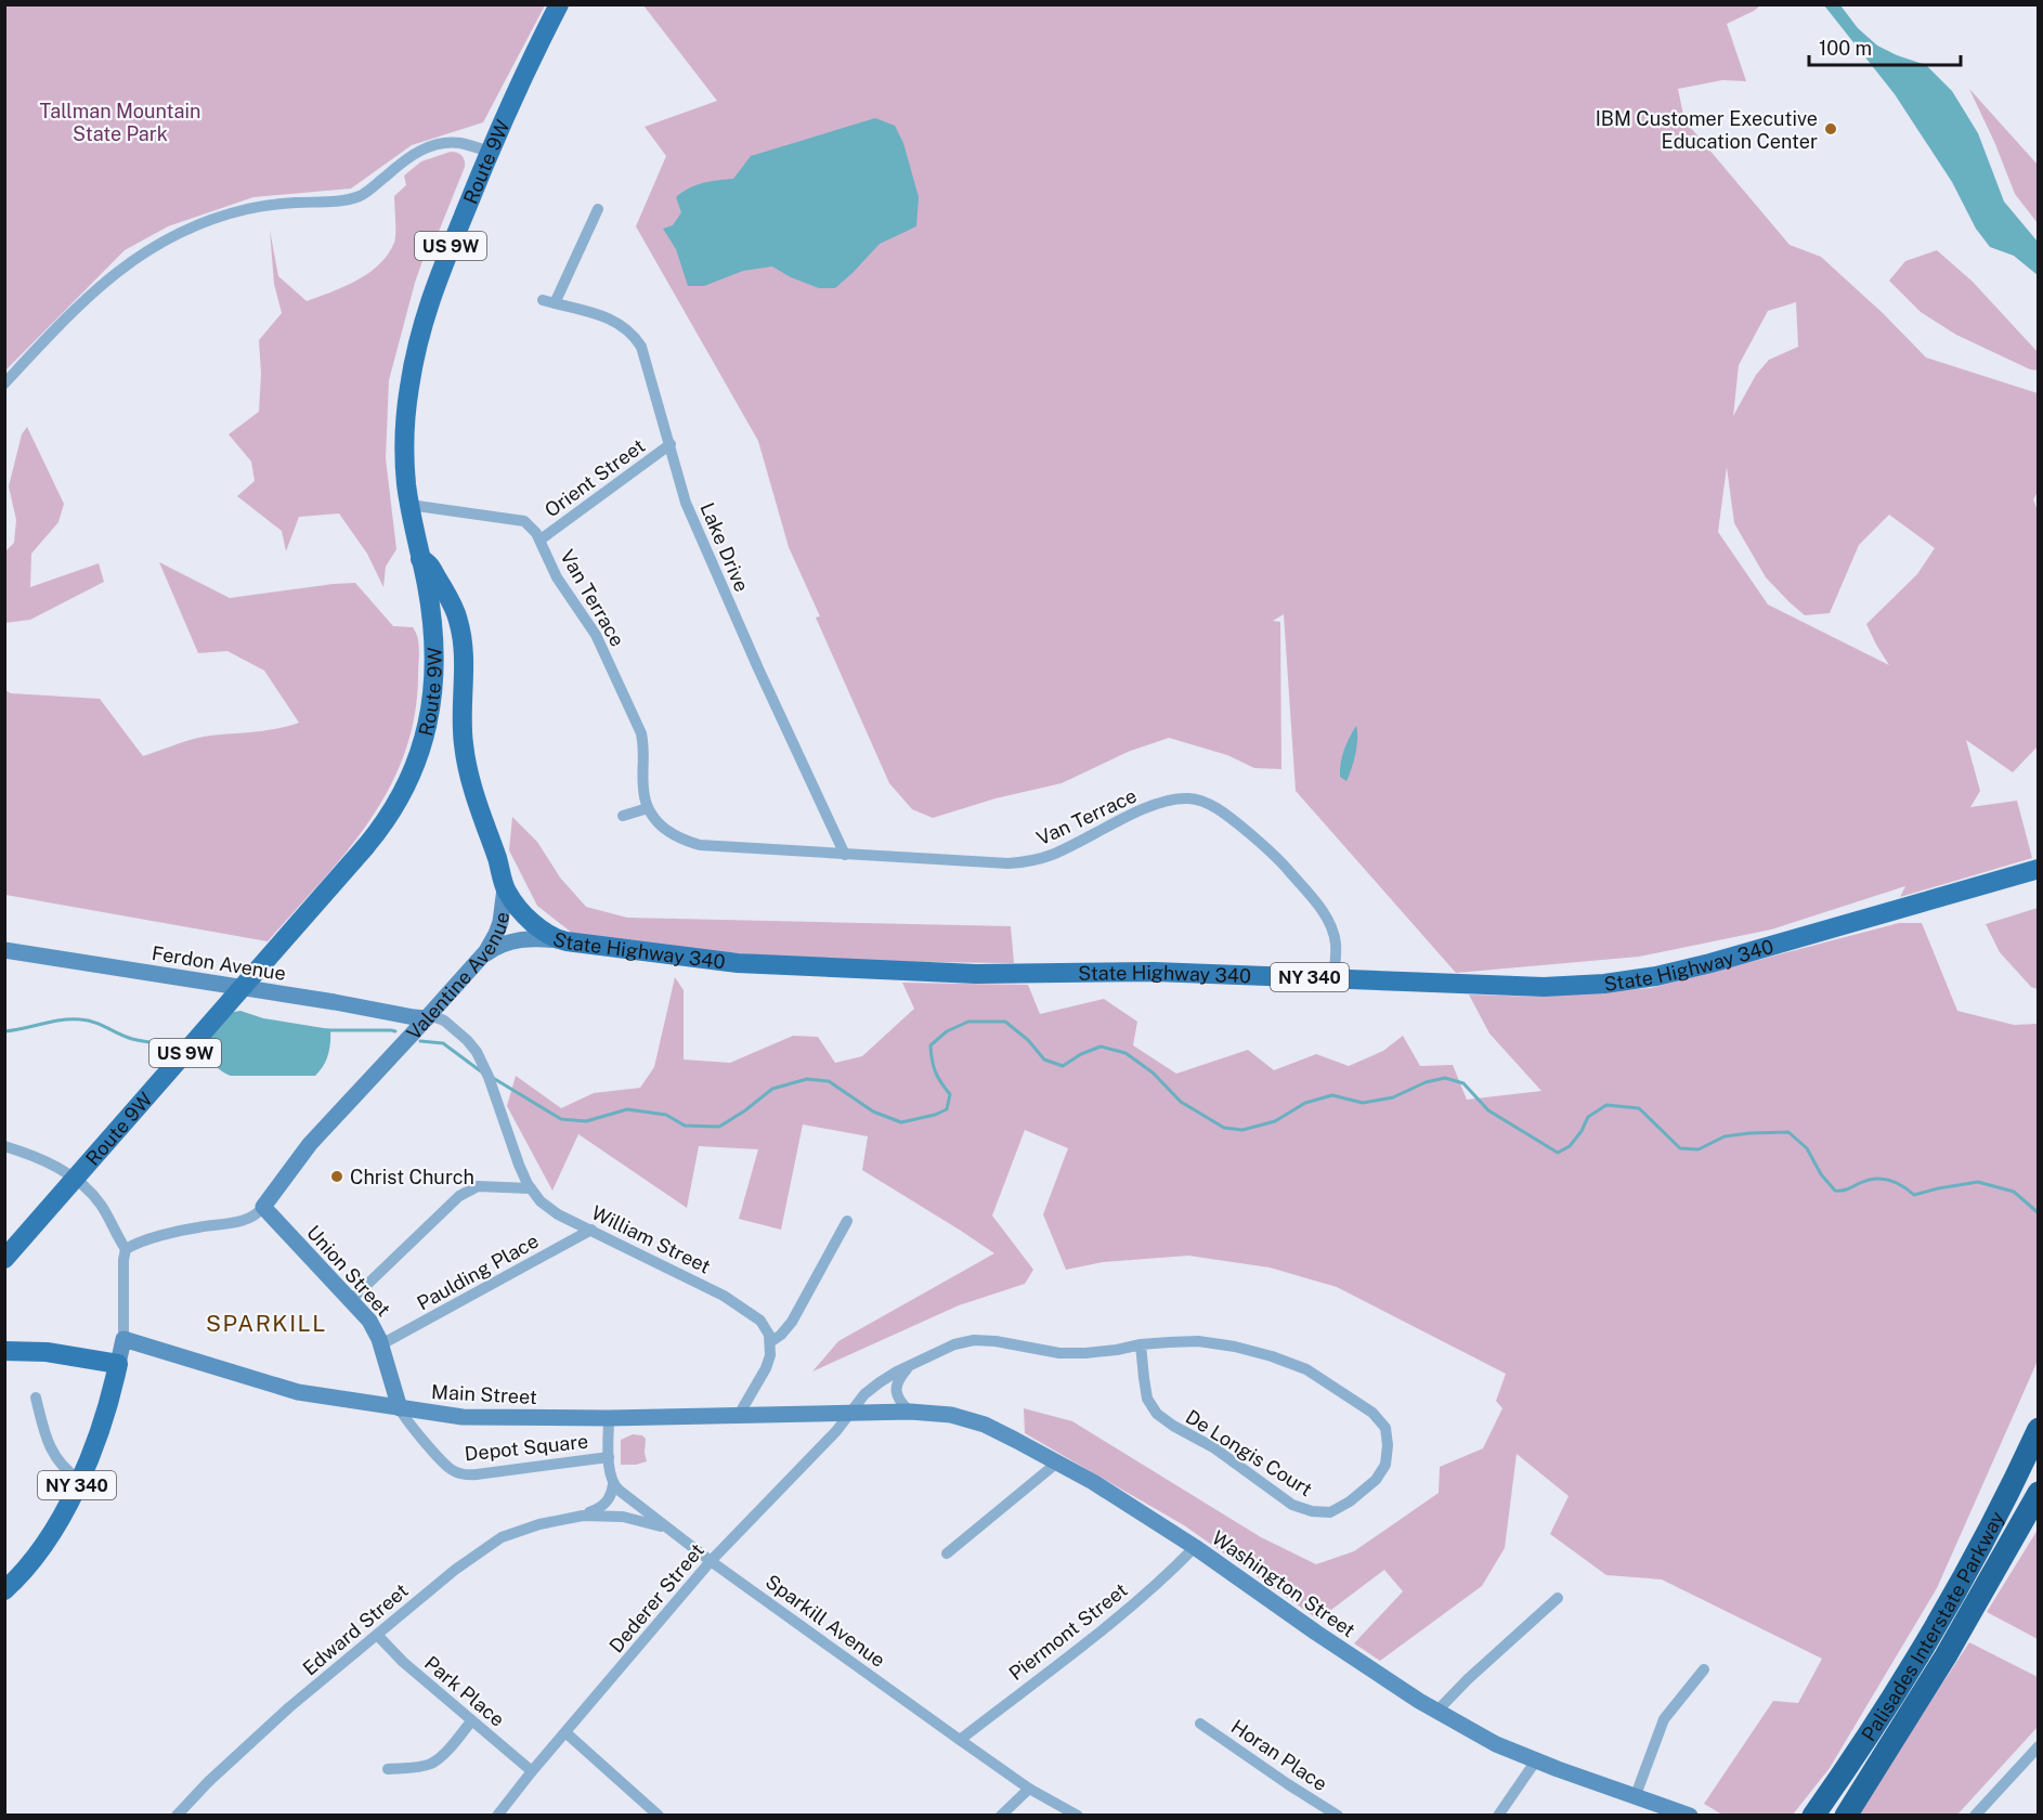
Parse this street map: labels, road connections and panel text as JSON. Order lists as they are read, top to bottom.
{
  "streets": {
    "highway": ["Palisades Interstate Parkway"],
    "main road": [
      "Route 9W",
      "US 9W",
      "State Highway 340",
      "Ferdon Avenue",
      "Valentine Avenue",
      "NY 340",
      "Union Street",
      "Main Street",
      "Washington Street"
    ],
    "street": [
      "Orient Street",
      "Lake Drive",
      "Van Terrace",
      "William Street",
      "Paulding Place",
      "Depot Square",
      "De Longis Court",
      "Dederer Street",
      "Sparkill Avenue",
      "Edward Street",
      "Piermont Street",
      "Park Place",
      "Horan Place"
    ]
  },
  "crossings": [
    ["Route 9W", "Van Terrace"],
    ["Route 9W", "Valentine Avenue"],
    ["Orient Street", "Lake Drive"],
    ["Orient Street", "Van Terrace"],
    ["Lake Drive", "Van Terrace"],
    ["Van Terrace", "State Highway 340"],
    ["State Highway 340", "Valentine Avenue"],
    ["Ferdon Avenue", "Valentine Avenue"],
    ["Ferdon Avenue", "William Street"],
    ["Valentine Avenue", "William Street"],
    ["Valentine Avenue", "Union Street"],
    ["NY 340", "Main Street"],
    ["William Street", "Paulding Place"],
    ["Union Street", "Paulding Place"],
    ["Union Street", "Main Street"],
    ["Union Street", "Depot Square"],
    ["Main Street", "Depot Square"],
    ["Main Street", "Washington Street"],
    ["Main Street", "Dederer Street"],
    ["De Longis Court", "Dederer Street"],
    ["Washington Street", "Dederer Street"],
    ["Washington Street", "Piermont Street"],
    ["Dederer Street", "Sparkill Avenue"],
    ["Dederer Street", "Park Place"],
    ["Sparkill Avenue", "Piermont Street"],
    ["Edward Street", "Park Place"]
  ],
  "districts": ["SPARKILL"],
  "parks": ["Tallman Mountain State Park"],
  "places": ["IBM Customer Executive Education Center", "Christ Church"],
  "scale_bar": "100 m"
}
